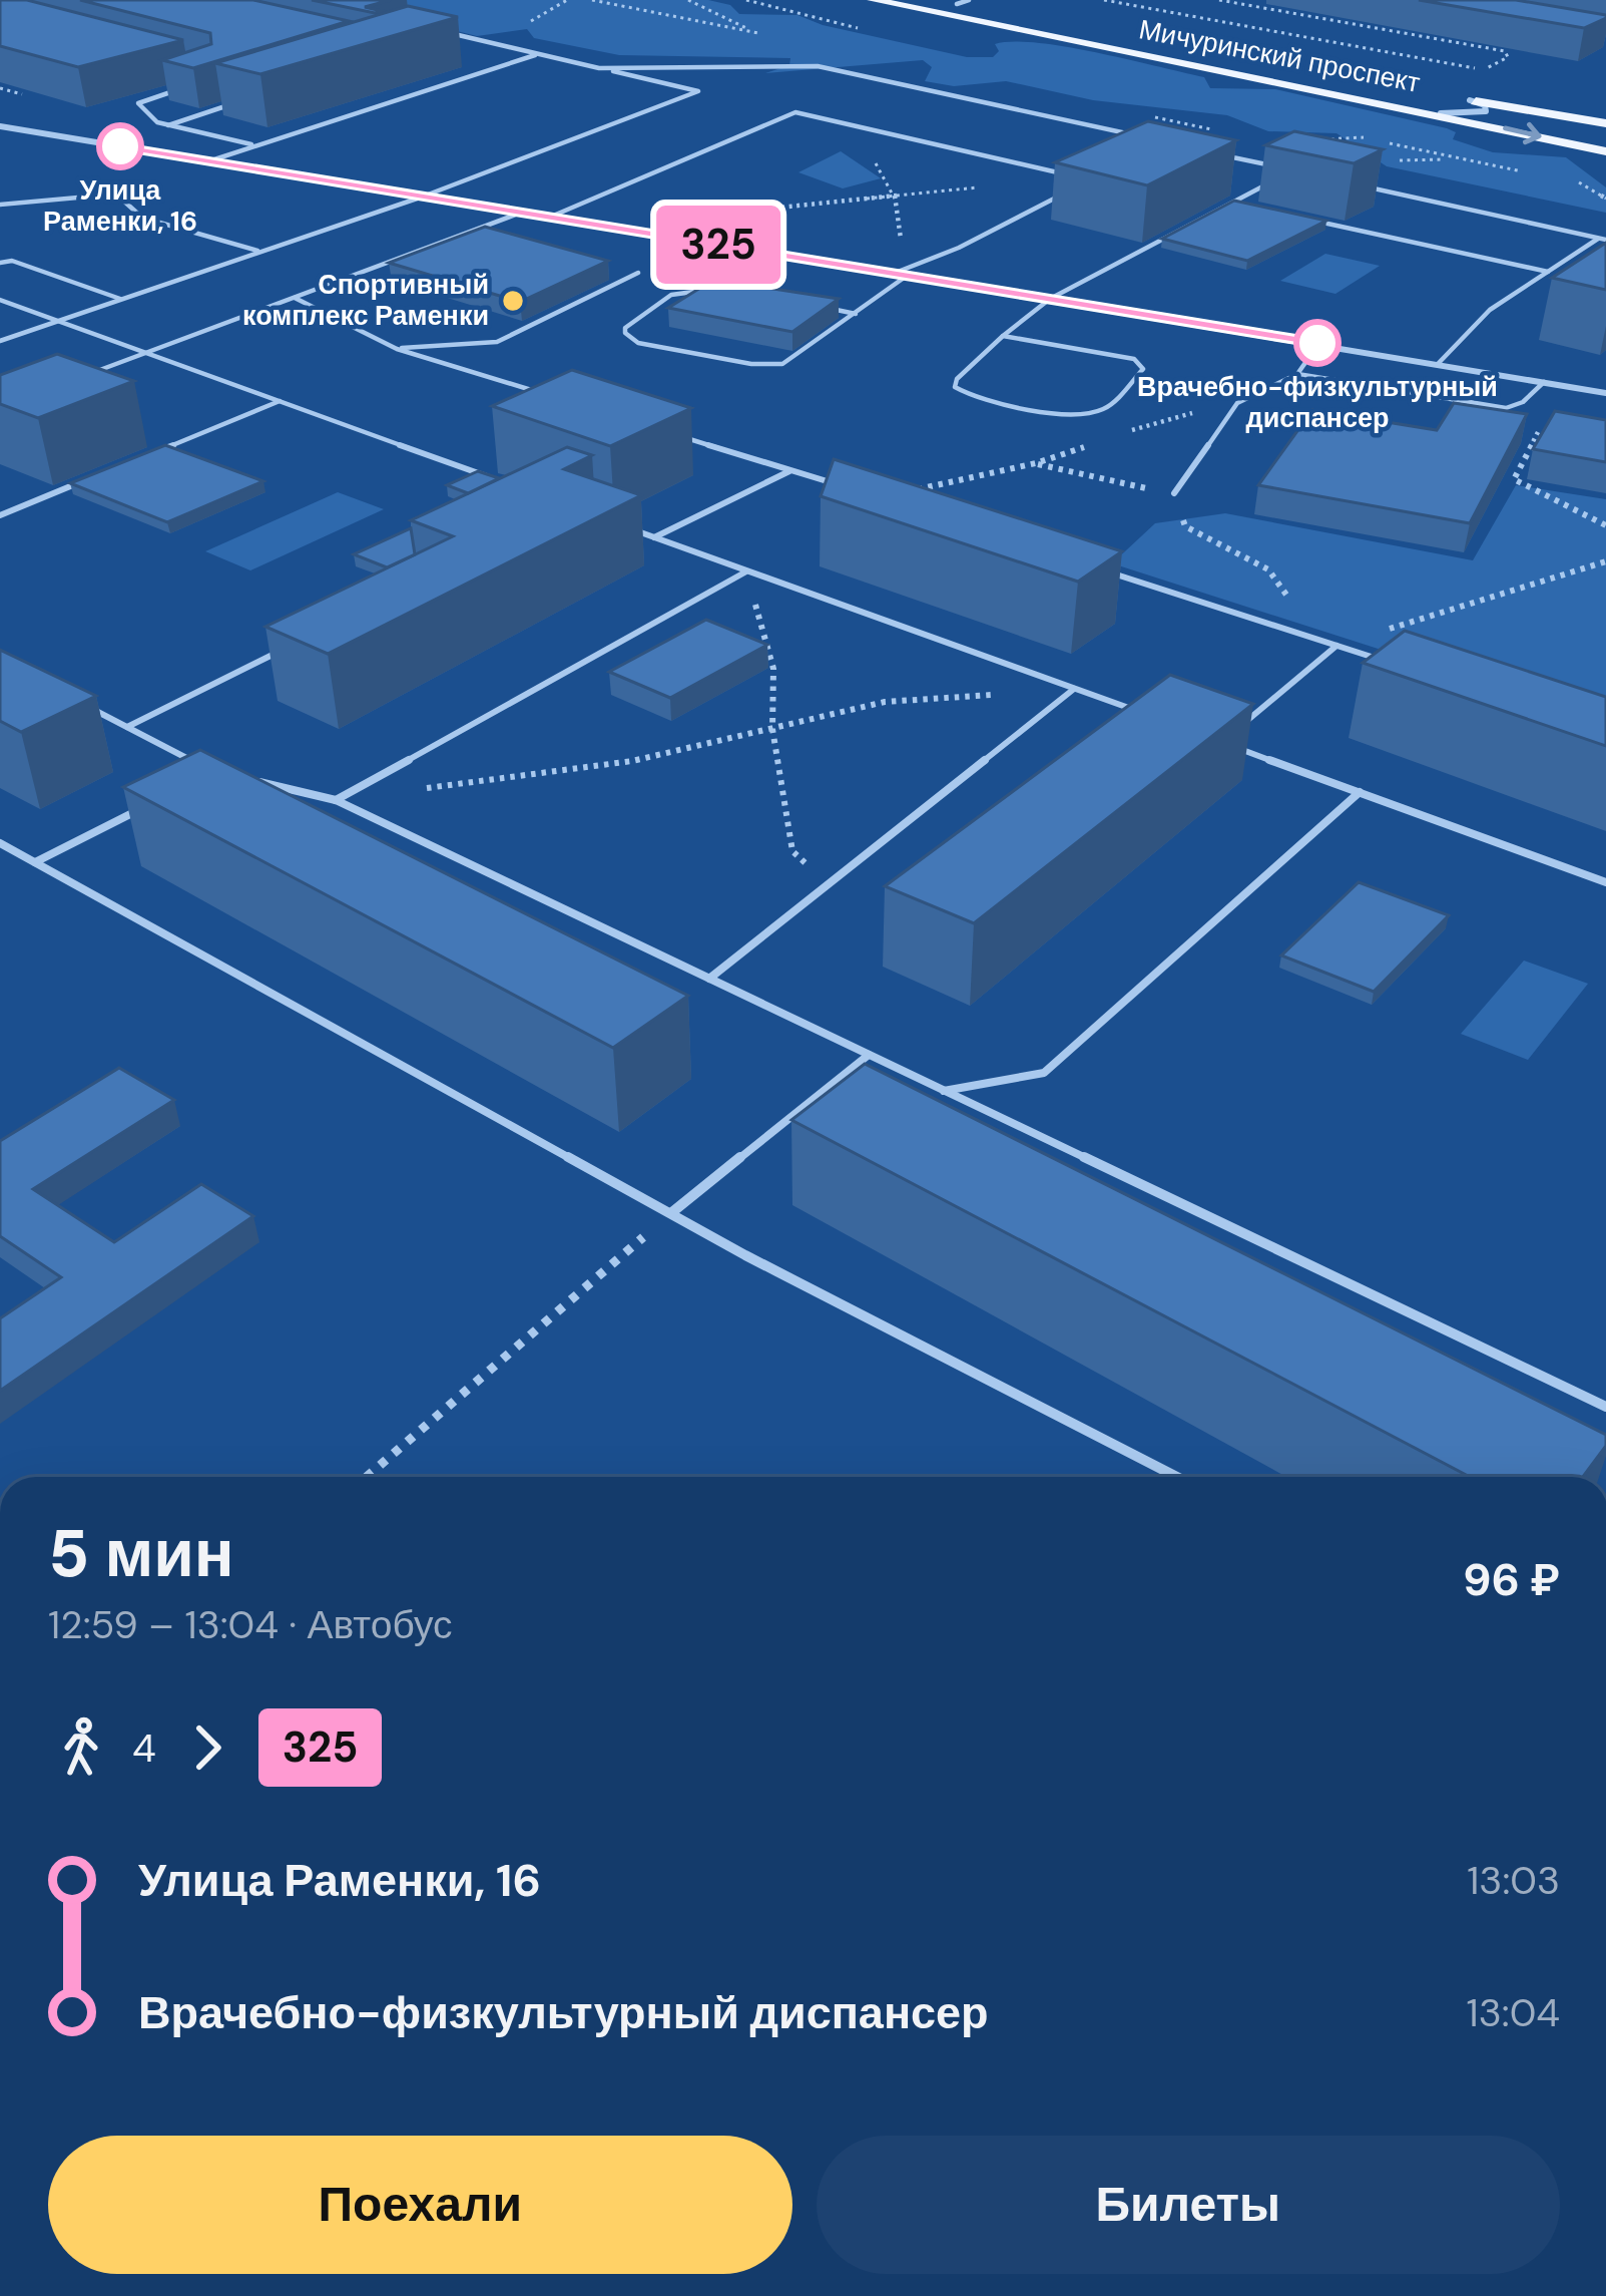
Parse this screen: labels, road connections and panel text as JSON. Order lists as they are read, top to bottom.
{
  "streets": {
    "main road": ["Мичуринский проспект"]
  },
  "places": ["Улица Раменки, 16", "Спортивный комплекс Раменки", "Врачебно-физкультурный диспансер"],
  "lines": ["bus line 325"],
  "page": {
    "on_map": "325",
    "heading": ["5 мин", "12:59 – 13:04 · Автобус", "96 ₽"],
    "legs": ["4", "325"],
    "list": [
      {
        "name": "Улица Раменки, 16",
        "value": "13:03"
      },
      {
        "name": "Врачебно-физкультурный диспансер",
        "value": "13:04"
      }
    ],
    "buttons": ["Поехали", "Билеты"]
  }
}
